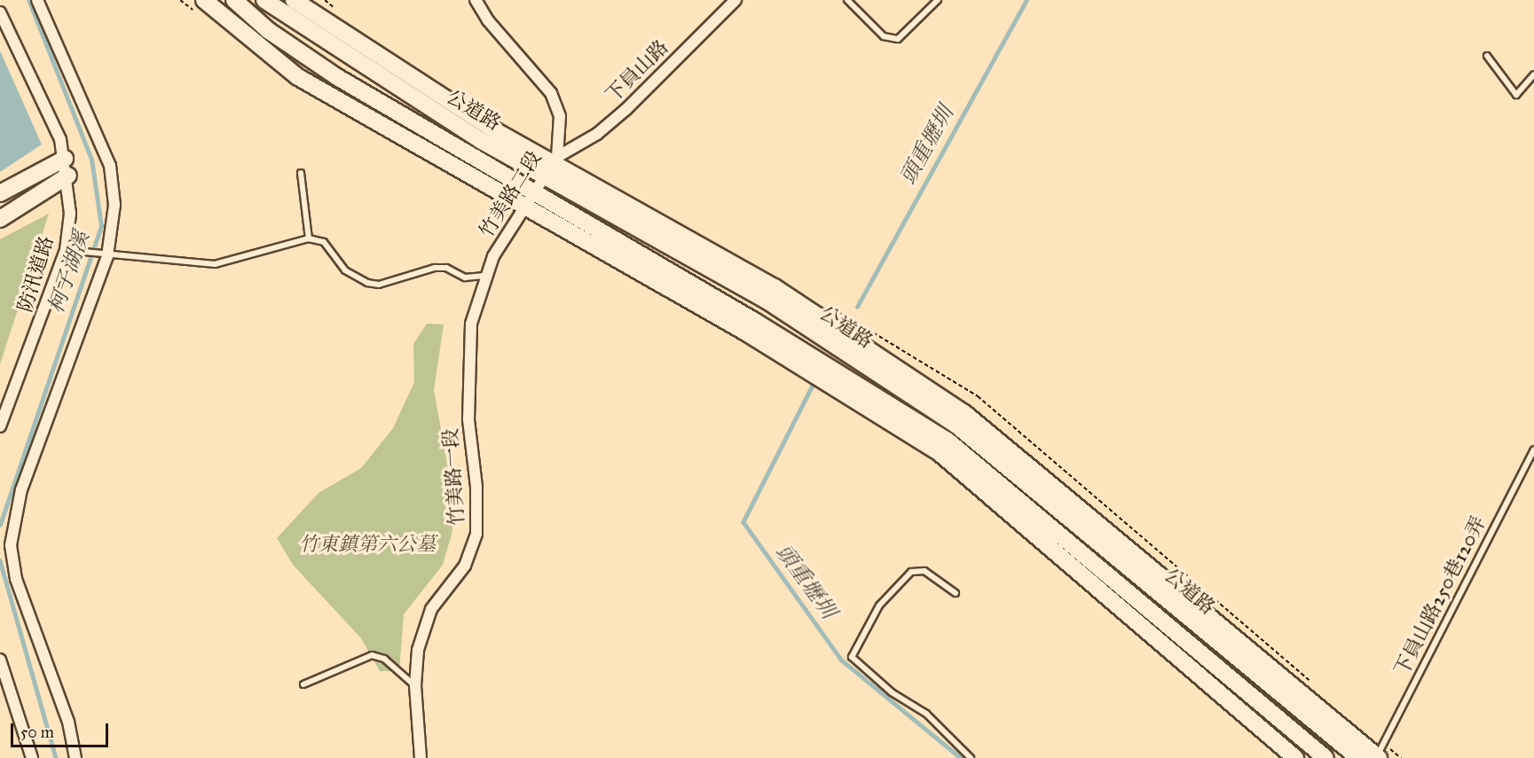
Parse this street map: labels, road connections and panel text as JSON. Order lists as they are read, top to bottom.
{
  "streets": {
    "street": [
      "下員山路",
      "公道路",
      "竹美路二段",
      "防汛道路",
      "竹美路一段"
    ],
    "lane": ["下員山路250巷120弄"]
  },
  "crossings": [
    ["下員山路", "公道路"],
    ["下員山路", "竹美路二段"],
    ["公道路", "竹美路二段"],
    ["公道路", "下員山路250巷120弄"],
    ["竹美路二段", "竹美路一段"]
  ],
  "water": ["頭重壢圳", "柯子湖溪"],
  "parks": ["竹東鎮第六公墓"],
  "scale_bar": "50 m"
}
